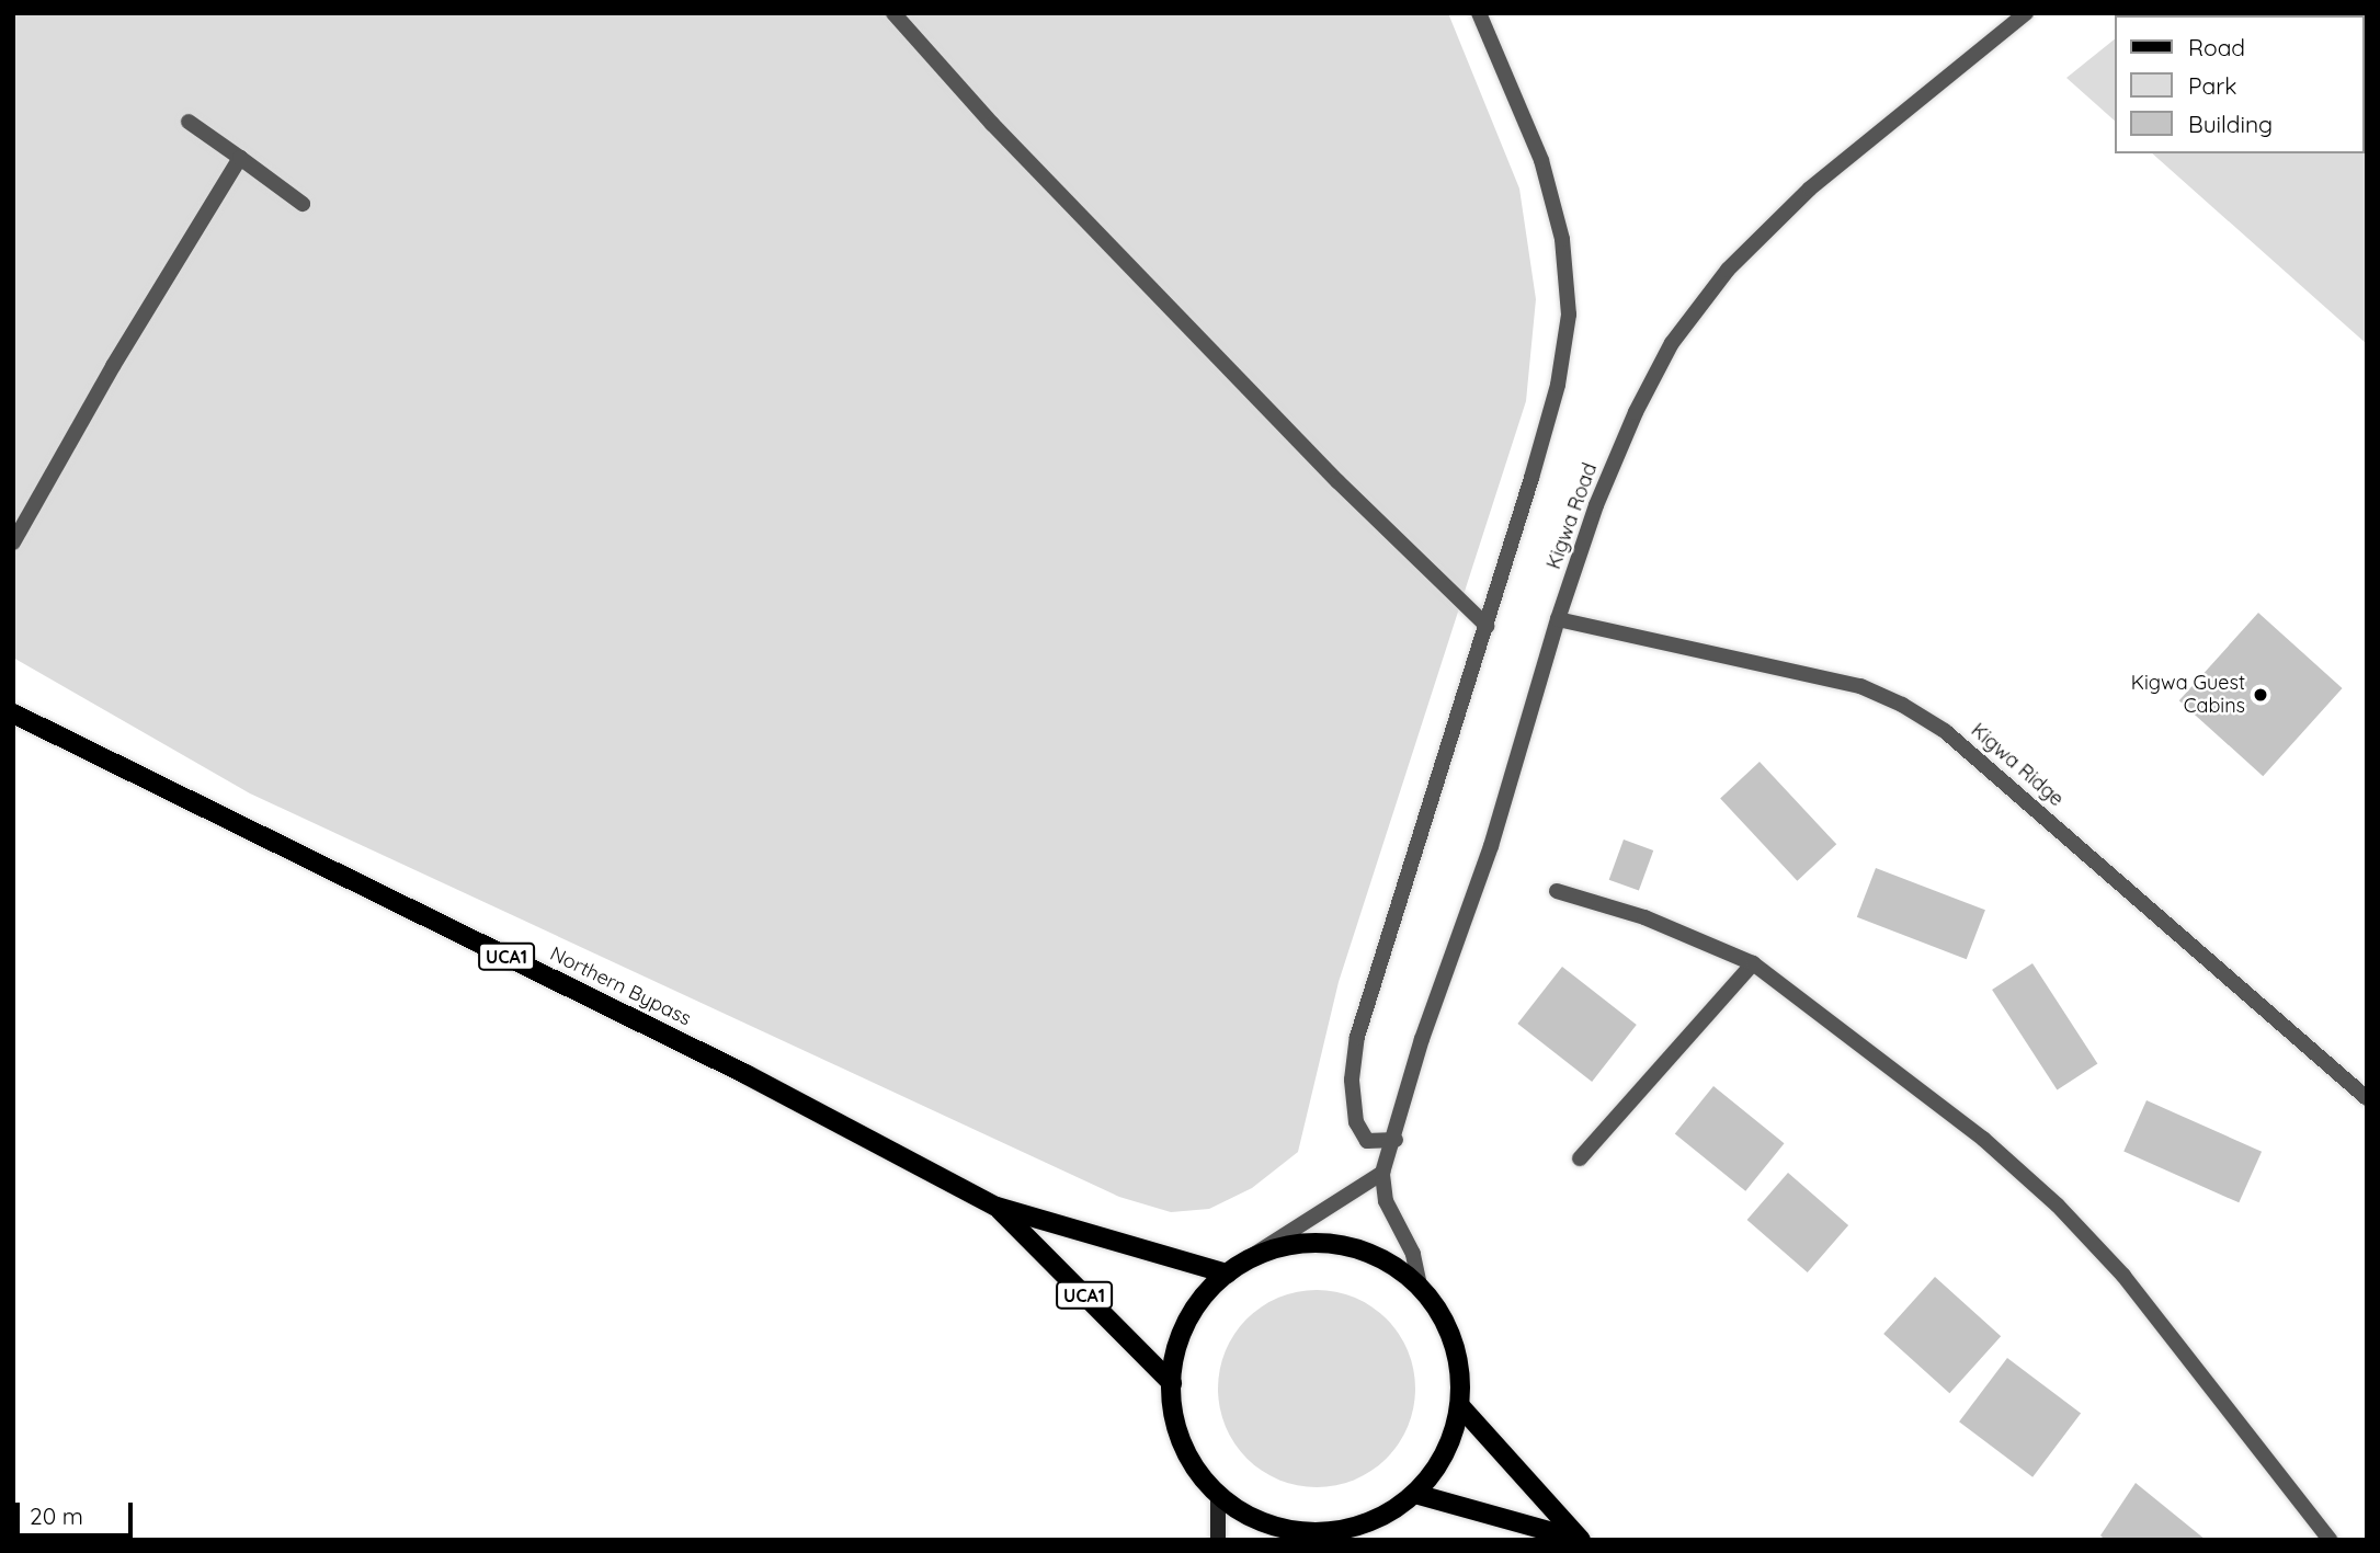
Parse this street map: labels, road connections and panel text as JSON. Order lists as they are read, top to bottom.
{
  "streets": {
    "main road": ["UCA1", "Northern Bypass"],
    "street": ["Kigwa Road", "Kigwa Ridge"]
  },
  "crossings": [
    ["Kigwa Road", "Kigwa Ridge"],
    ["UCA1", "Northern Bypass"]
  ],
  "places": ["Kigwa Guest Cabins"],
  "legend": ["Road", "Park", "Building"],
  "scale_bar": "20 m"
}
